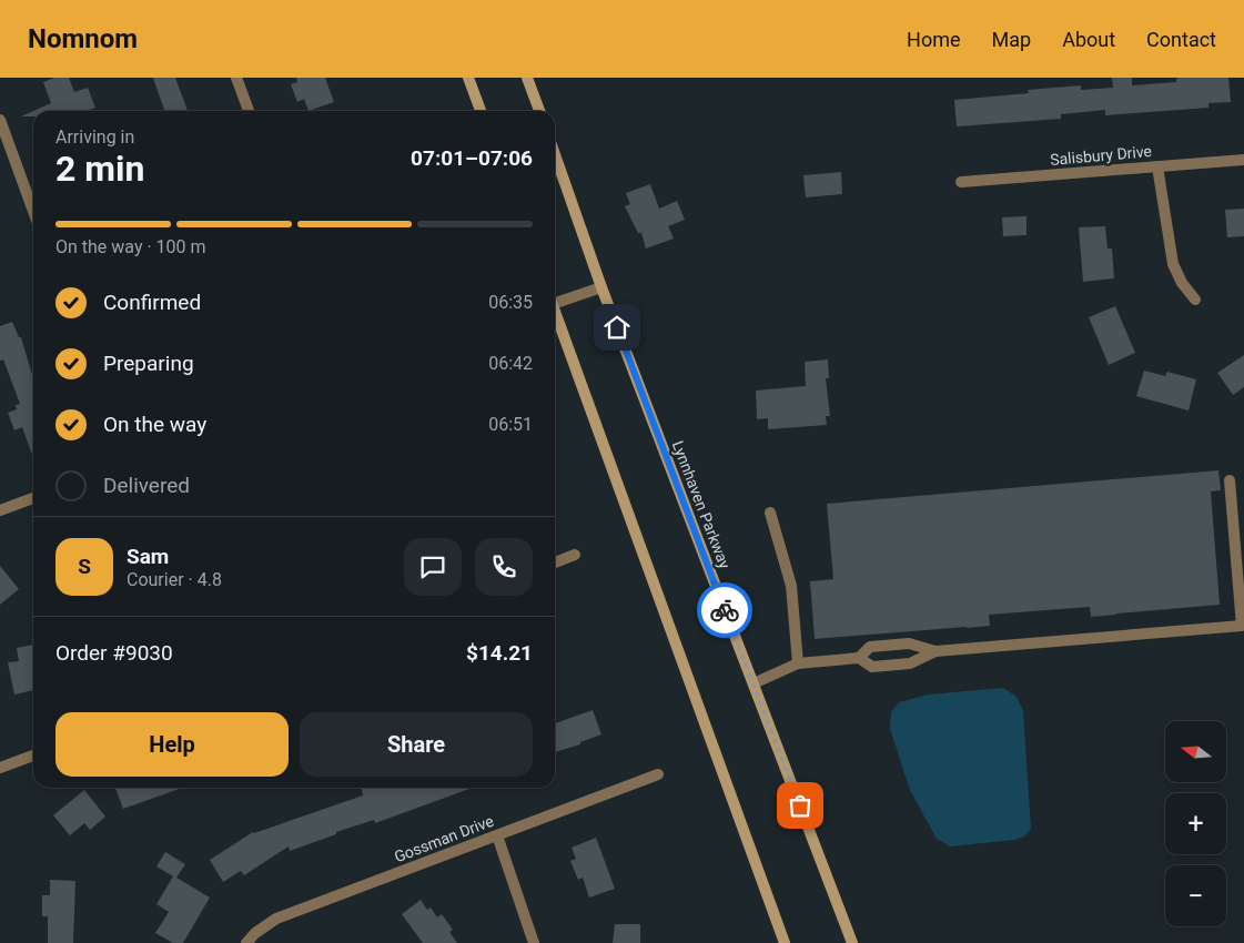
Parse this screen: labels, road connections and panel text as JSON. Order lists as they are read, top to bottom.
{
  "streets": {
    "main road": ["Lynnhaven Parkway"],
    "street": ["Salisbury Drive", "Gossman Drive"]
  },
  "north": "left",
  "page": {
    "header": "Nomnom",
    "nav": [
      "Home",
      "Map",
      "About",
      "Contact"
    ],
    "heading": ["2 min", "Arriving in", "07:01–07:06"],
    "panel": [
      "Sam",
      "Courier · 4.8",
      "Order #9030",
      "$14.21"
    ],
    "bar": "On the way · 100 m",
    "list": [
      ["Confirmed", "06:35"],
      ["Preparing", "06:42"],
      ["On the way", "06:51"],
      "Delivered"
    ],
    "round": "S",
    "buttons": ["Help", "Share"],
    "map_buttons": ["+", "−"]
  }
}
